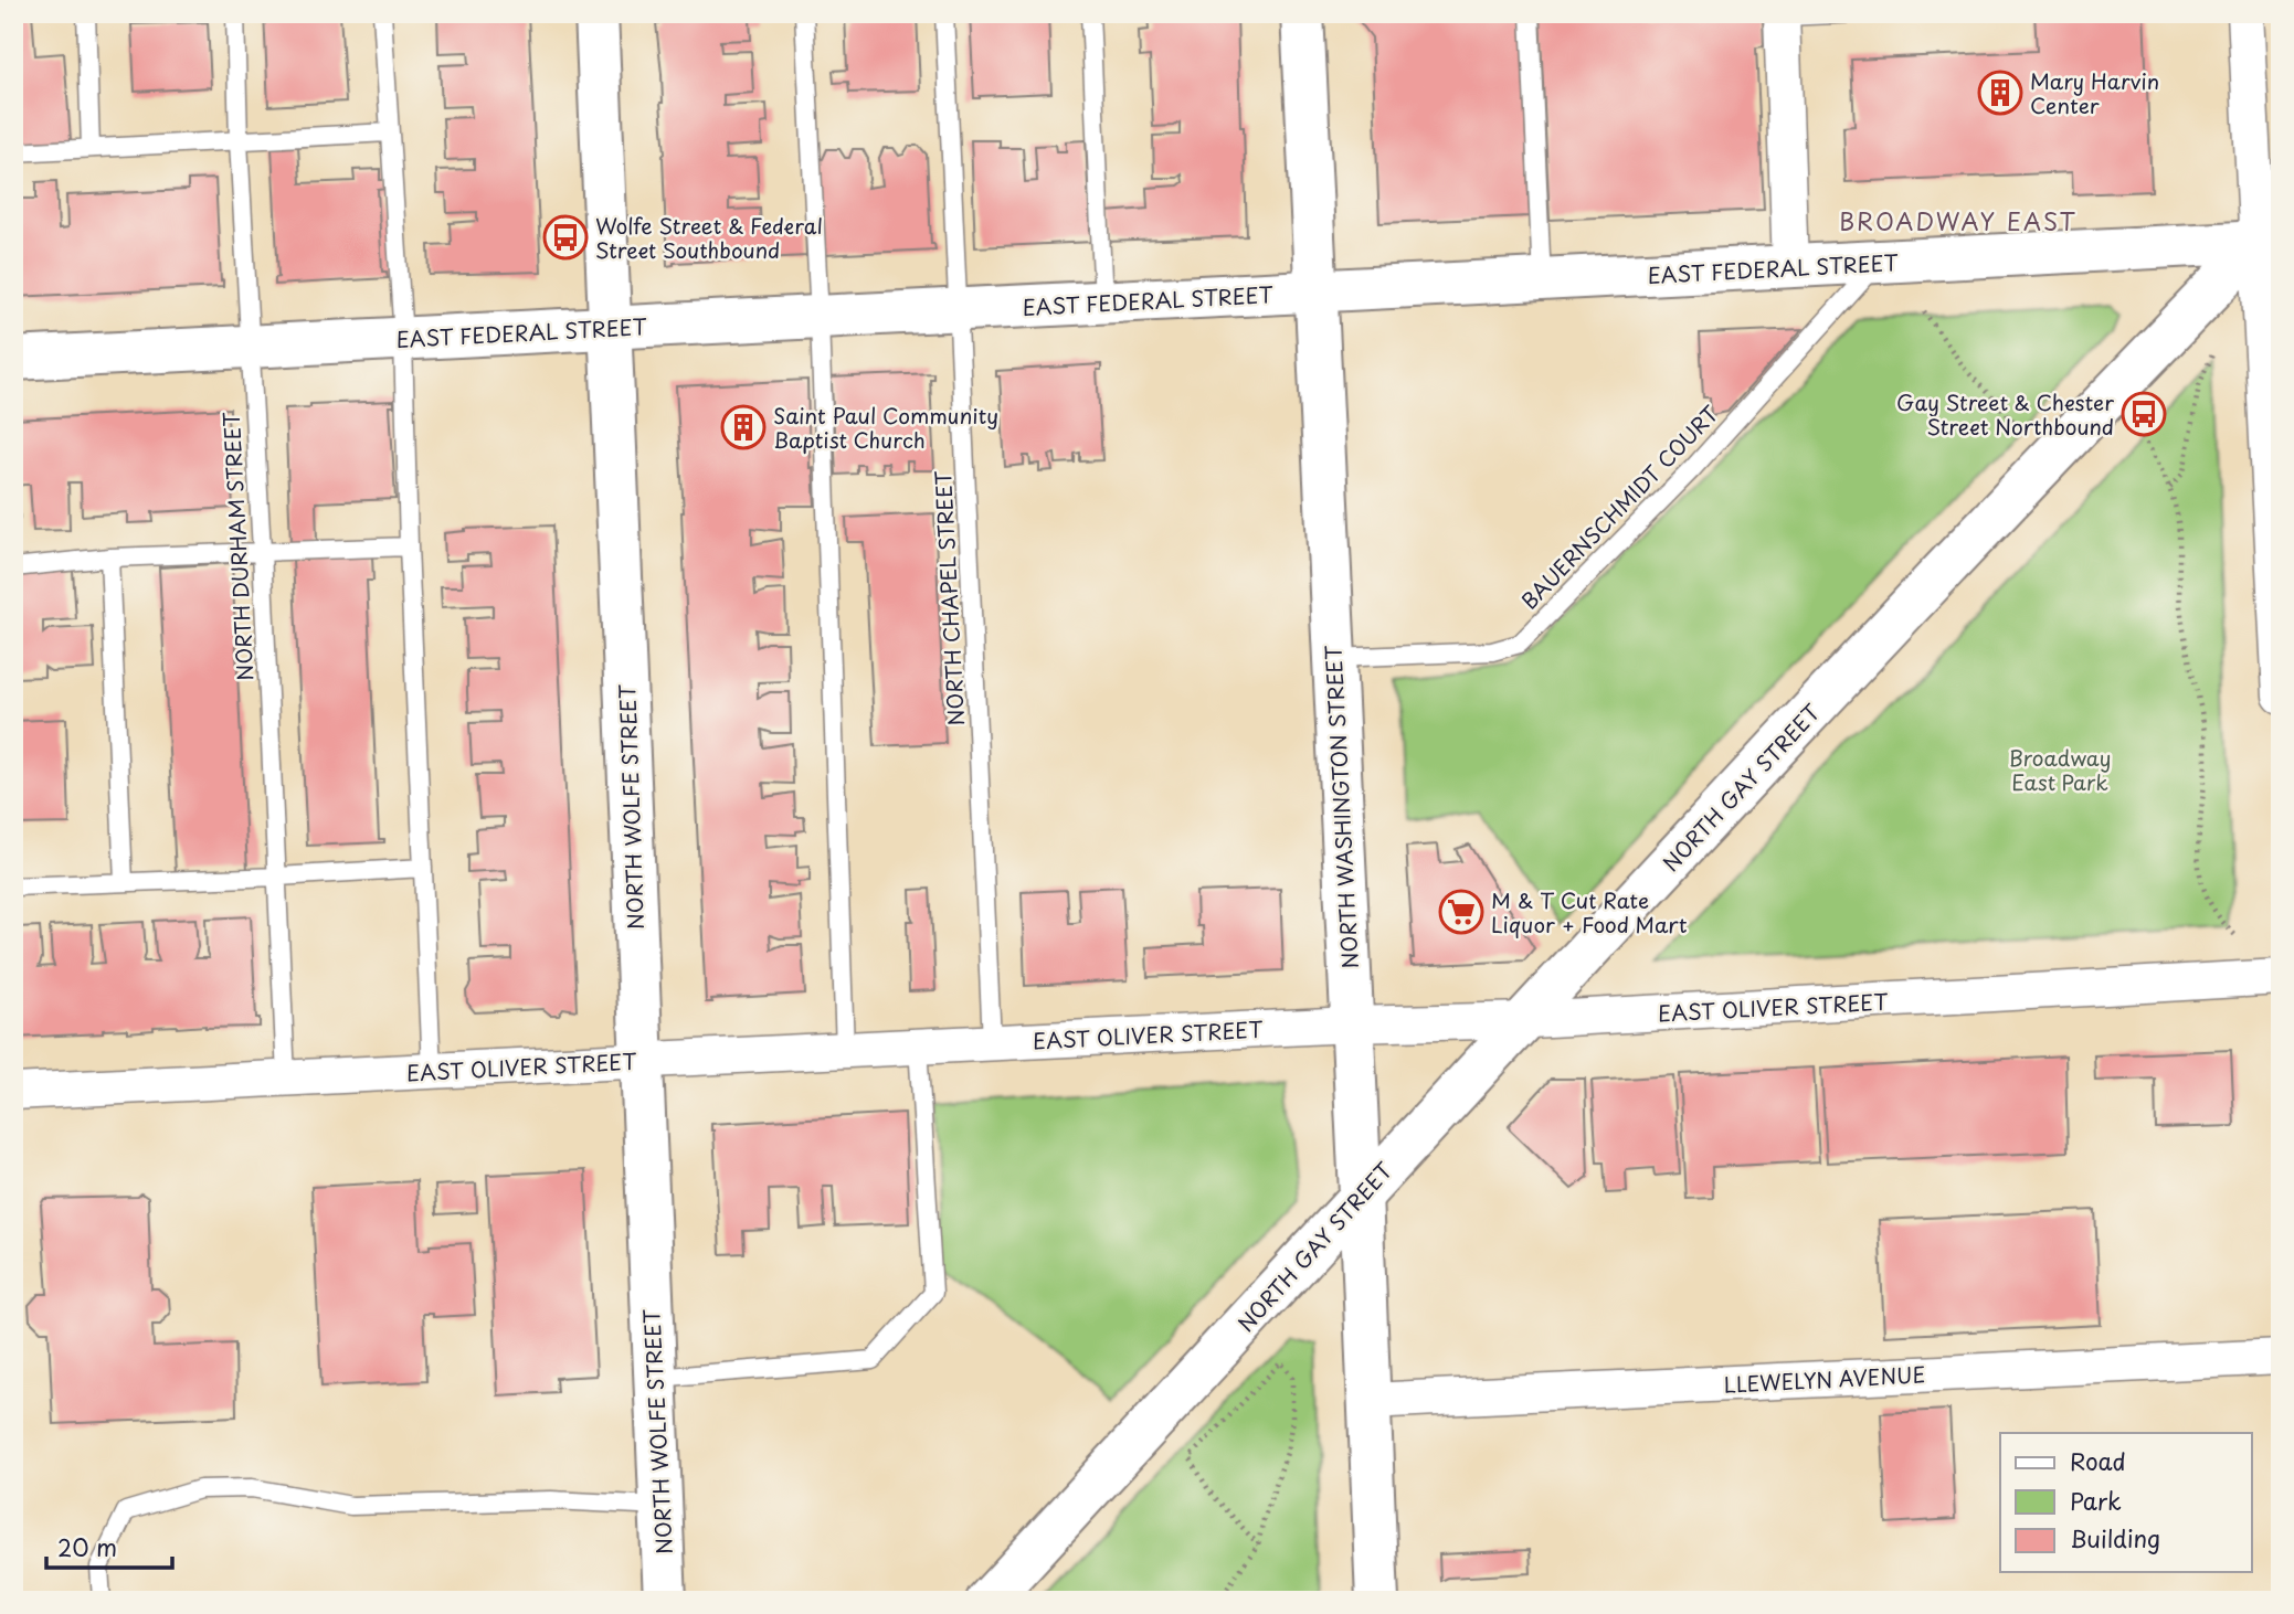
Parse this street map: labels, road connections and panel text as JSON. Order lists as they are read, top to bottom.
{
  "streets": {
    "main road": [
      "EAST FEDERAL STREET",
      "NORTH GAY STREET",
      "NORTH WOLFE STREET",
      "NORTH WASHINGTON STREET"
    ],
    "street": ["EAST OLIVER STREET", "LLEWELYN AVENUE"],
    "lane": ["BAUERNSCHMIDT COURT", "NORTH DURHAM STREET", "NORTH CHAPEL STREET"]
  },
  "crossings": [
    ["EAST FEDERAL STREET", "BAUERNSCHMIDT COURT"],
    ["EAST FEDERAL STREET", "NORTH DURHAM STREET"],
    ["EAST FEDERAL STREET", "NORTH CHAPEL STREET"],
    ["EAST FEDERAL STREET", "NORTH GAY STREET"],
    ["EAST FEDERAL STREET", "NORTH WOLFE STREET"],
    ["EAST FEDERAL STREET", "NORTH WASHINGTON STREET"],
    ["BAUERNSCHMIDT COURT", "NORTH WASHINGTON STREET"],
    ["NORTH DURHAM STREET", "EAST OLIVER STREET"],
    ["NORTH CHAPEL STREET", "EAST OLIVER STREET"],
    ["NORTH GAY STREET", "NORTH WASHINGTON STREET"],
    ["NORTH GAY STREET", "EAST OLIVER STREET"],
    ["NORTH WOLFE STREET", "EAST OLIVER STREET"],
    ["NORTH WASHINGTON STREET", "EAST OLIVER STREET"],
    ["NORTH WASHINGTON STREET", "LLEWELYN AVENUE"]
  ],
  "districts": ["BROADWAY EAST"],
  "parks": ["Broadway East Park"],
  "places": {
    "building": ["Mary Harvin Center", "Saint Paul Community Baptist Church"],
    "bus stop": ["Wolfe Street & Federal Street Southbound", "Gay Street & Chester Street Northbound"],
    "supermarket": ["M & T Cut Rate Liquor + Food Mart"]
  },
  "legend": ["Road", "Park", "Building"],
  "scale_bar": "20 m"
}
